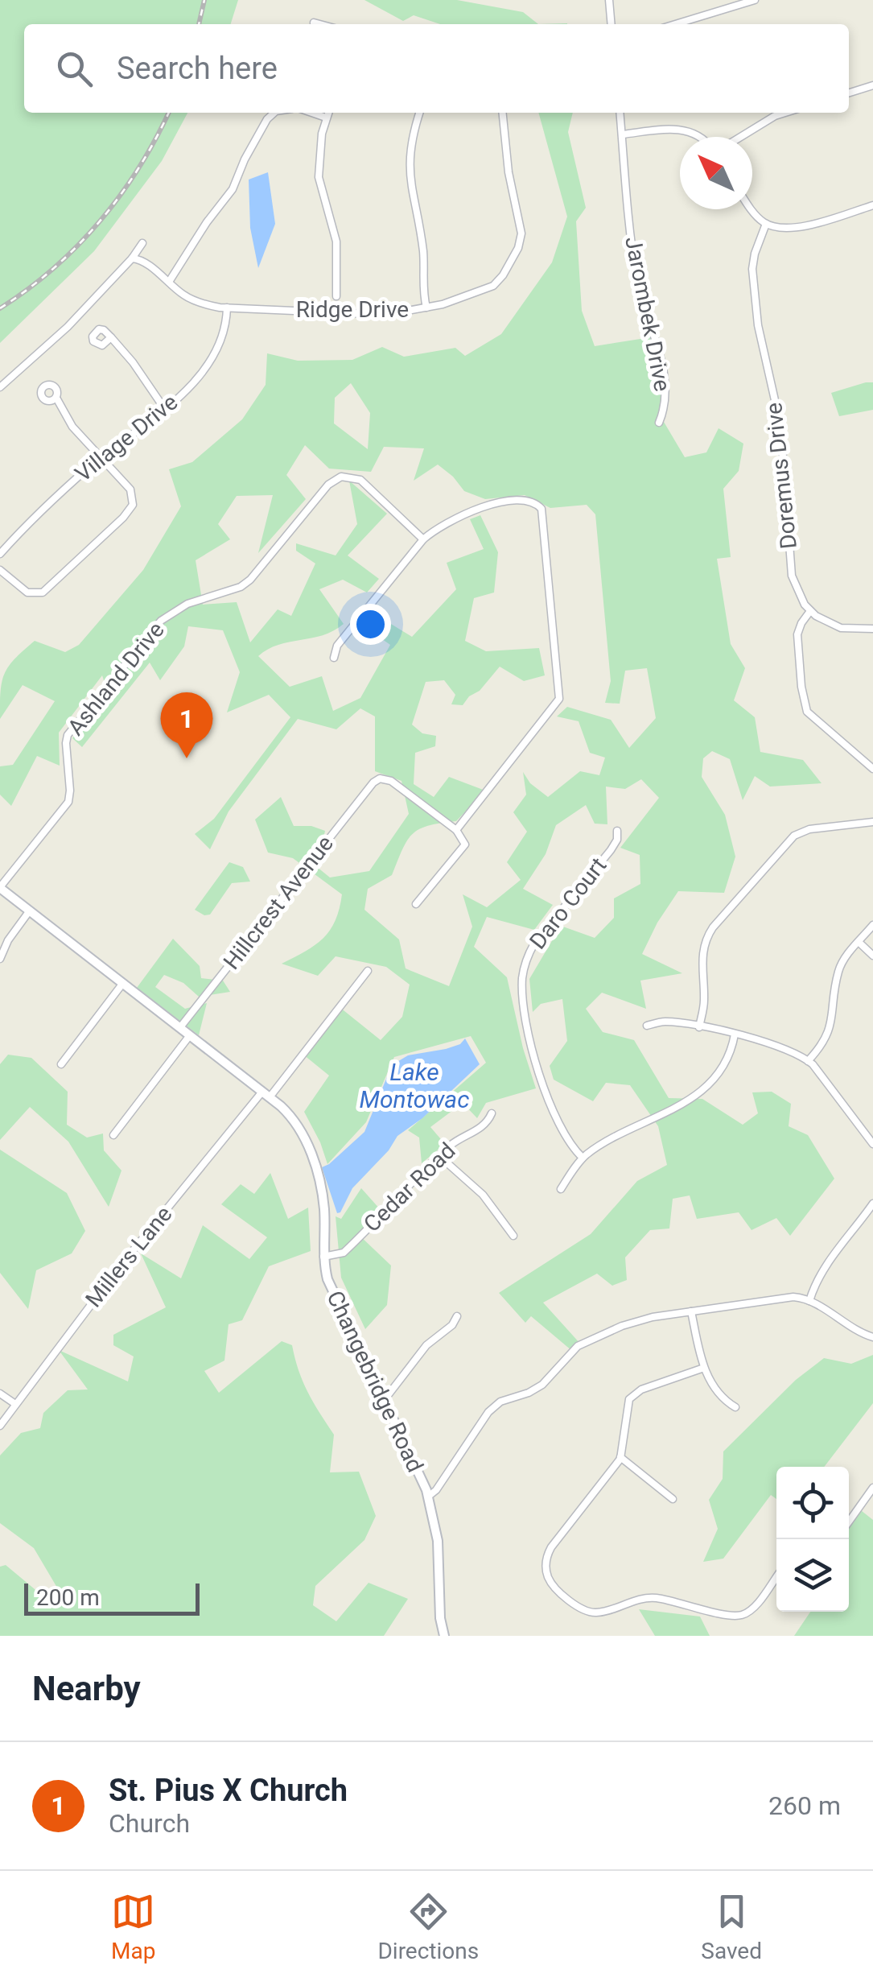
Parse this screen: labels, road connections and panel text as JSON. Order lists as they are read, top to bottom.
{
  "streets": {
    "main road": ["Changebridge Road"],
    "street": [
      "Ridge Drive",
      "Jarombek Drive",
      "Village Drive",
      "Doremus Drive",
      "Ashland Drive",
      "Hillcrest Avenue",
      "Daro Court",
      "Cedar Road",
      "Millers Lane"
    ]
  },
  "crossings": [
    ["Ridge Drive", "Village Drive"],
    ["Ashland Drive", "Changebridge Road"],
    ["Hillcrest Avenue", "Changebridge Road"],
    ["Cedar Road", "Changebridge Road"],
    ["Millers Lane", "Changebridge Road"]
  ],
  "water": ["Lake Montowac"],
  "scale_bar": "200 m",
  "north": "top left",
  "page": {
    "search": "Search here",
    "pins": "1",
    "scale": "200 m",
    "heading": "Nearby",
    "list": [
      {
        "mark": "1",
        "name": "St. Pius X Church",
        "note": "Church",
        "value": "260 m"
      }
    ],
    "nav": ["Map", "Directions", "Saved"]
  }
}
